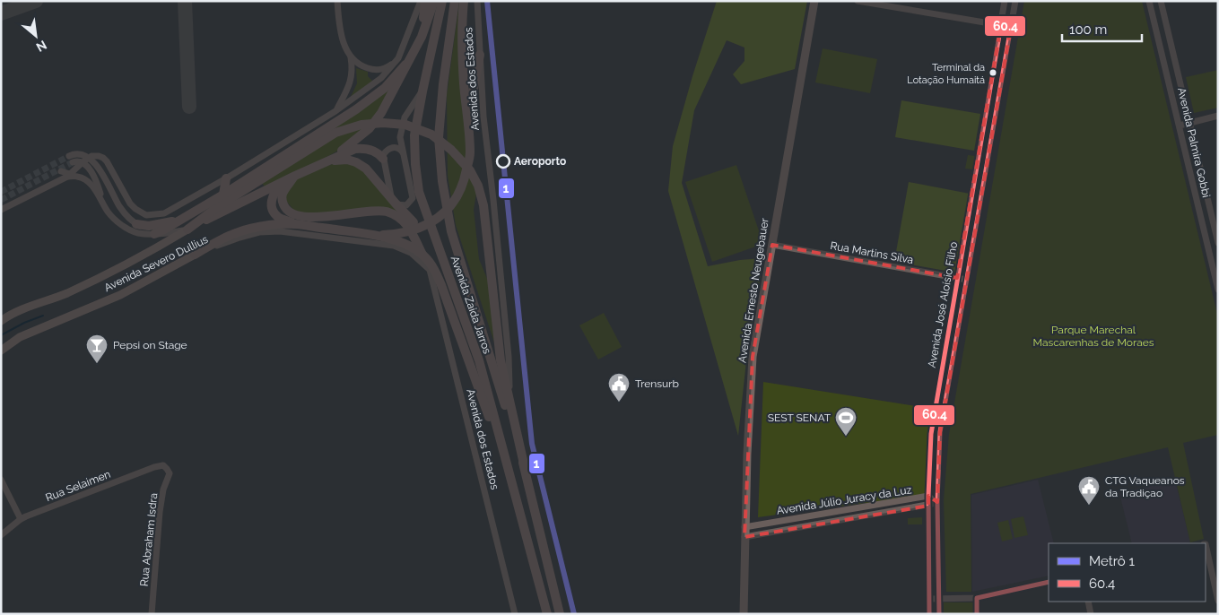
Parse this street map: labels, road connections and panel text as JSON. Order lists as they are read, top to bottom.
{
  "streets": {
    "highway": ["Avenida Zaida Jarros"],
    "main road": ["Avenida Severo Dullius", "Avenida Ernesto Neugebauer"],
    "street": [
      "Avenida dos Estados",
      "Avenida Palmira Gobbi",
      "Rua Martins Silva",
      "Avenida José Aloísio Filho",
      "Rua Selaimen",
      "Avenida Júlio Juracy da Luz",
      "Rua Abraham Isdra"
    ]
  },
  "crossings": [
    ["Avenida dos Estados", "Avenida Severo Dullius"],
    ["Rua Martins Silva", "Avenida Ernesto Neugebauer"],
    ["Rua Martins Silva", "Avenida José Aloísio Filho"],
    ["Avenida Ernesto Neugebauer", "Avenida Júlio Juracy da Luz"],
    ["Avenida José Aloísio Filho", "Avenida Júlio Juracy da Luz"],
    ["Rua Selaimen", "Rua Abraham Isdra"]
  ],
  "parks": ["Parque Marechal Mascarenhas de Moraes"],
  "places": {
    "other": ["Terminal da Lotação Humaitá", "Aeroporto"],
    "bar": ["Pepsi on Stage"],
    "public building": ["Trensurb", "CTG Vaqueanos da Tradiçao"],
    "sports": ["SEST SENAT"]
  },
  "lines": ["metro line 1", "transit line 60.4"],
  "legend": ["Metrô 1", "60.4"],
  "scale_bar": "100 m",
  "north": "bottom right"
}
